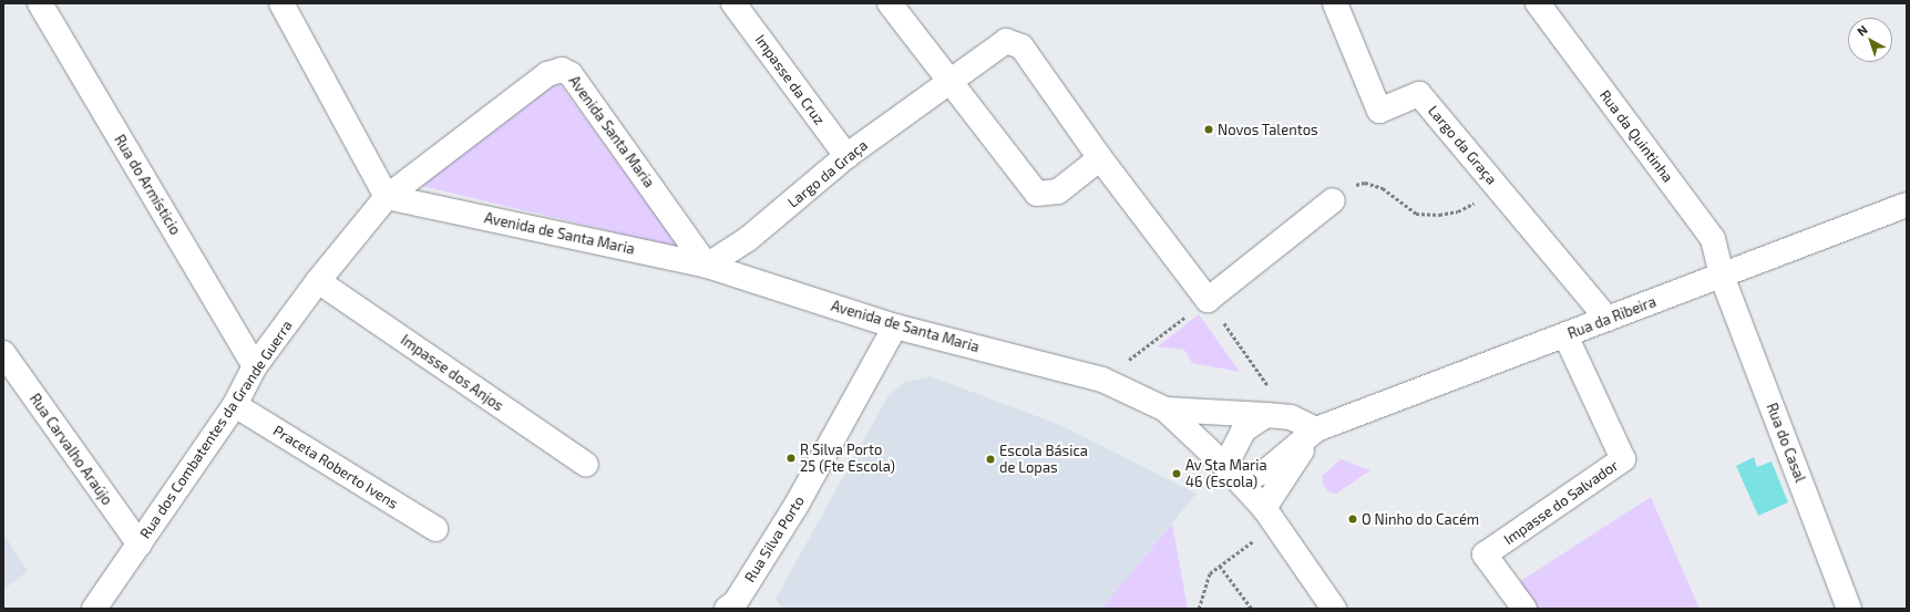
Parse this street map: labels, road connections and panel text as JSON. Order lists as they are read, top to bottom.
{
  "streets": {
    "street": [
      "Impasse da Cruz",
      "Avenida Santa Maria",
      "Rua da Quintinha",
      "Largo da Graça",
      "Rua do Armísticio",
      "Avenida de Santa Maria",
      "Rua da Ribeira",
      "Impasse dos Anjos",
      "Rua dos Combatentes da Grande Guerra",
      "Rua do Casal",
      "Rua Carvalho Araújo",
      "Praceta Roberto Ivens",
      "Impasse do Salvador",
      "Rua Silva Porto"
    ]
  },
  "crossings": [
    ["Impasse da Cruz", "Largo da Graça"],
    ["Avenida Santa Maria", "Largo da Graça"],
    ["Avenida Santa Maria", "Avenida de Santa Maria"],
    ["Avenida Santa Maria", "Rua dos Combatentes da Grande Guerra"],
    ["Rua da Quintinha", "Rua da Ribeira"],
    ["Rua da Quintinha", "Rua do Casal"],
    ["Largo da Graça", "Avenida de Santa Maria"],
    ["Largo da Graça", "Rua da Ribeira"],
    ["Rua do Armísticio", "Rua dos Combatentes da Grande Guerra"],
    ["Avenida de Santa Maria", "Rua da Ribeira"],
    ["Avenida de Santa Maria", "Rua dos Combatentes da Grande Guerra"],
    ["Avenida de Santa Maria", "Rua Silva Porto"],
    ["Rua da Ribeira", "Rua do Casal"],
    ["Rua da Ribeira", "Impasse do Salvador"],
    ["Impasse dos Anjos", "Rua dos Combatentes da Grande Guerra"],
    ["Rua dos Combatentes da Grande Guerra", "Rua Carvalho Araújo"],
    ["Rua dos Combatentes da Grande Guerra", "Praceta Roberto Ivens"]
  ],
  "places": [
    "Novos Talentos",
    "R Silva Porto 25 (Fte Escola)",
    "Escola Básica de Lopas",
    "Av Sta Maria 46 (Escola)",
    "O Ninho do Cacém"
  ],
  "north": "top left"
}
